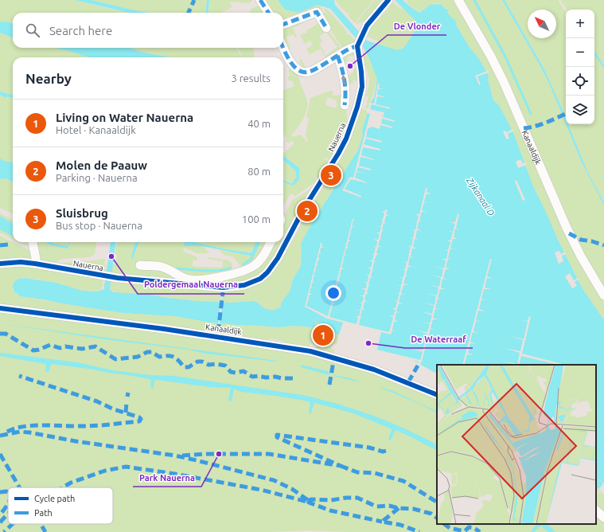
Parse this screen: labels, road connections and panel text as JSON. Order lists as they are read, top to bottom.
{
  "streets": {
    "street": ["Nauerna", "Kanaaldijk"]
  },
  "water": ["Zijkanaal D"],
  "places": [
    "De Vlonder",
    "Poldergemaal Nauerna",
    "De Waterraaf",
    "Park Nauerna"
  ],
  "legend": ["Cycle path", "Path"],
  "north": "top left",
  "page": {
    "map_buttons": ["+", "−"],
    "search": "Search here",
    "heading": ["Nearby", "3 results"],
    "list": [
      {
        "mark": "1",
        "name": "Living on Water Nauerna",
        "note": "Hotel · Kanaaldijk",
        "value": "40 m"
      },
      {
        "mark": "2",
        "name": "Molen de Paauw",
        "note": "Parking · Nauerna",
        "value": "80 m"
      },
      {
        "mark": "3",
        "name": "Sluisbrug",
        "note": "Bus stop · Nauerna",
        "value": "100 m"
      }
    ],
    "pins": ["3", "2", "1"]
  }
}
